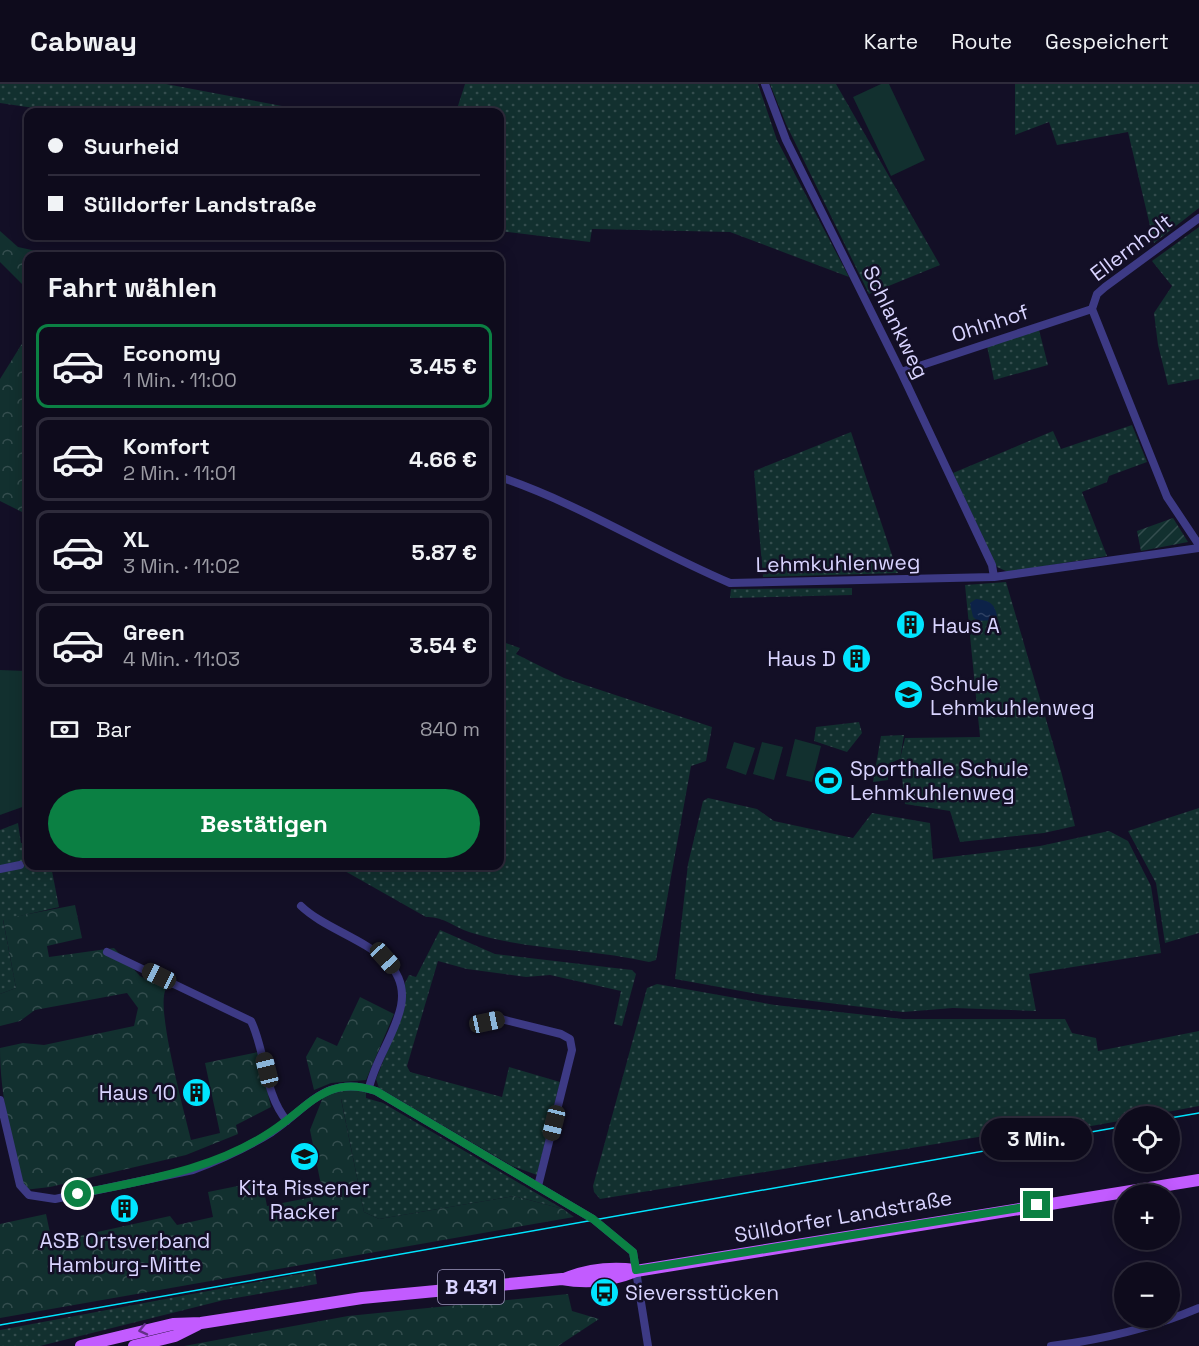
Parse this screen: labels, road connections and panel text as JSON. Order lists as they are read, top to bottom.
{
  "streets": {
    "main road": ["Sülldorfer Landstraße", "B 431"],
    "street": [
      "Ellernholt",
      "Schlankweg",
      "Ohlnhof",
      "Lehmkuhlenweg"
    ]
  },
  "crossings": [
    ["Ellernholt", "Ohlnhof"],
    ["Schlankweg", "Ohlnhof"],
    ["Schlankweg", "Lehmkuhlenweg"]
  ],
  "places": {
    "building": [
      "Haus A",
      "Haus D",
      "Haus 10",
      "ASB Ortsverband Hamburg-Mitte"
    ],
    "school or university": ["Schule Lehmkuhlenweg", "Kita Rissener Racker"],
    "sports": ["Sporthalle Schule Lehmkuhlenweg"],
    "bus stop": ["Sieversstücken"]
  },
  "page": {
    "header": "Cabway",
    "nav": ["Karte", "Route", "Gespeichert"],
    "banner": ["Suurheid", "Sülldorfer Landstraße"],
    "heading": "Fahrt wählen",
    "list": [
      {
        "name": "Economy",
        "note": "1 Min. · 11:00",
        "value": "3.45 €"
      },
      {
        "name": "Komfort",
        "note": "2 Min. · 11:01",
        "value": "4.66 €"
      },
      {
        "name": "XL",
        "note": "3 Min. · 11:02",
        "value": "5.87 €"
      },
      {
        "name": "Green",
        "note": "4 Min. · 11:03",
        "value": "3.54 €"
      }
    ],
    "pay": ["Bar", "840 m"],
    "buttons": "Bestätigen",
    "map_buttons": ["+", "−"],
    "bubble": "3 Min."
  }
}
